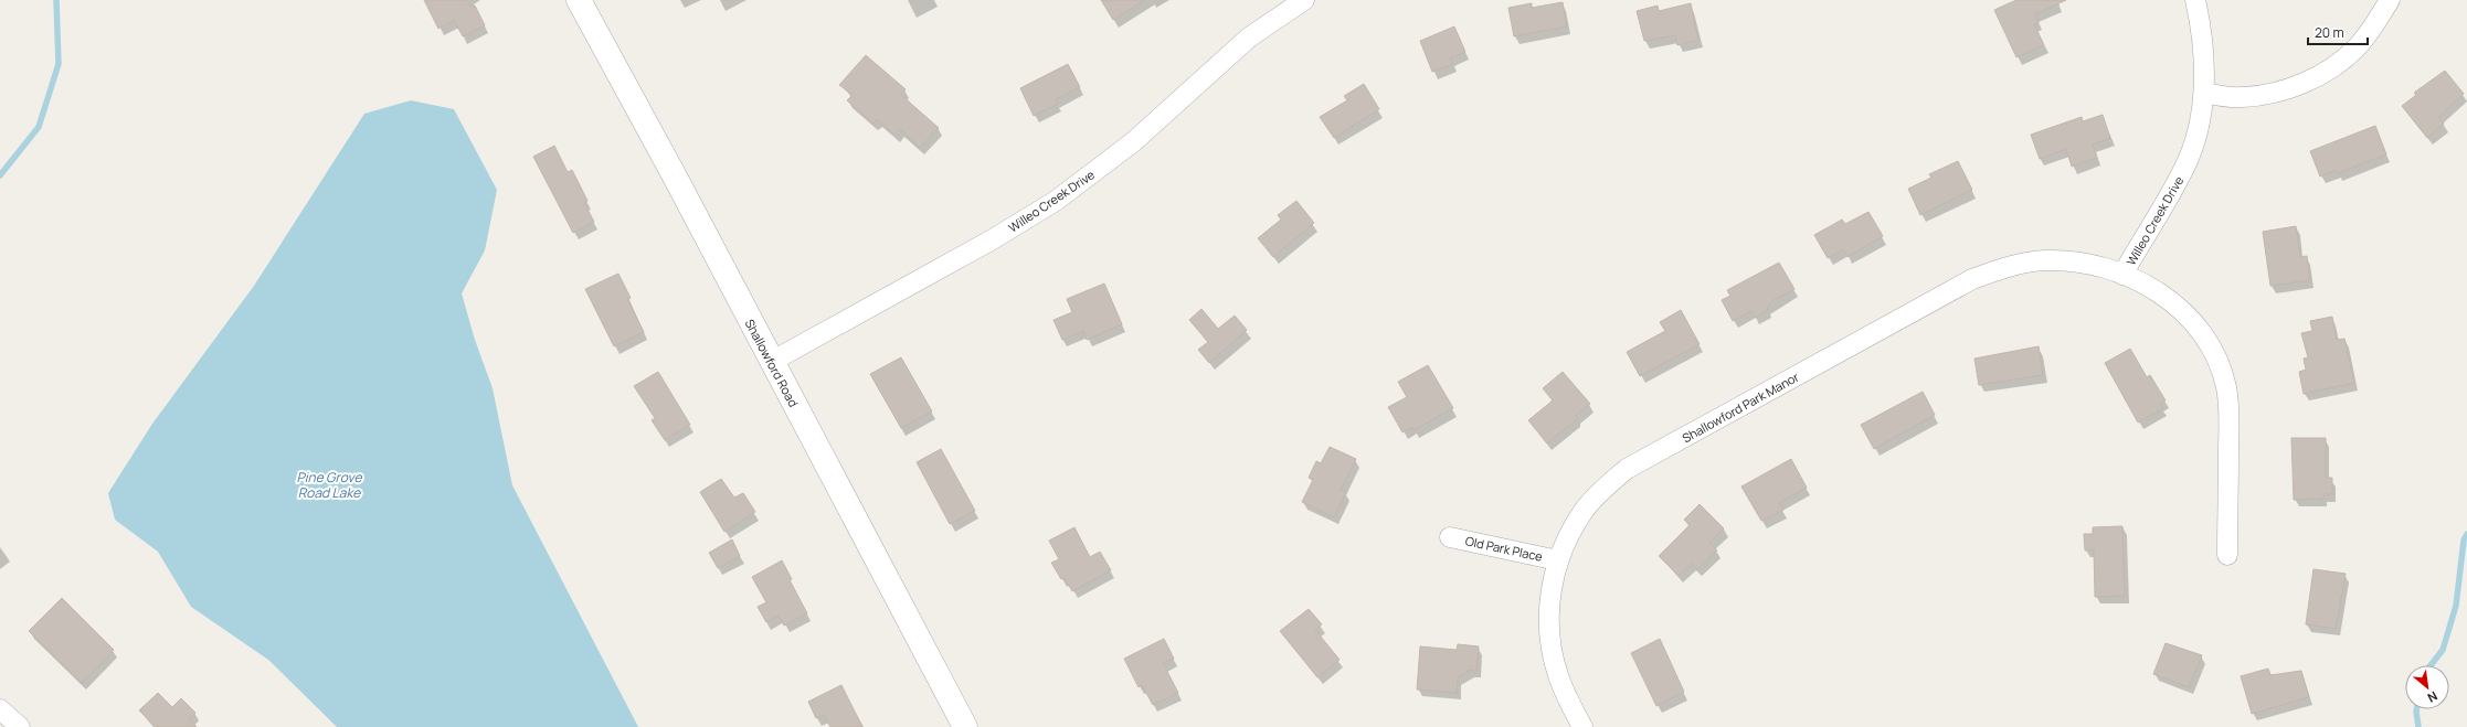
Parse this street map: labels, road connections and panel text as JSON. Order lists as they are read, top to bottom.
{
  "streets": {
    "street": [
      "Willeo Creek Drive",
      "Shallowford Road",
      "Shallowford Park Manor",
      "Old Park Place"
    ]
  },
  "crossings": [
    ["Willeo Creek Drive", "Shallowford Road"],
    ["Willeo Creek Drive", "Shallowford Park Manor"],
    ["Shallowford Park Manor", "Old Park Place"]
  ],
  "water": ["Pine Grove Road Lake"],
  "scale_bar": "20 m",
  "north": "bottom right"
}
